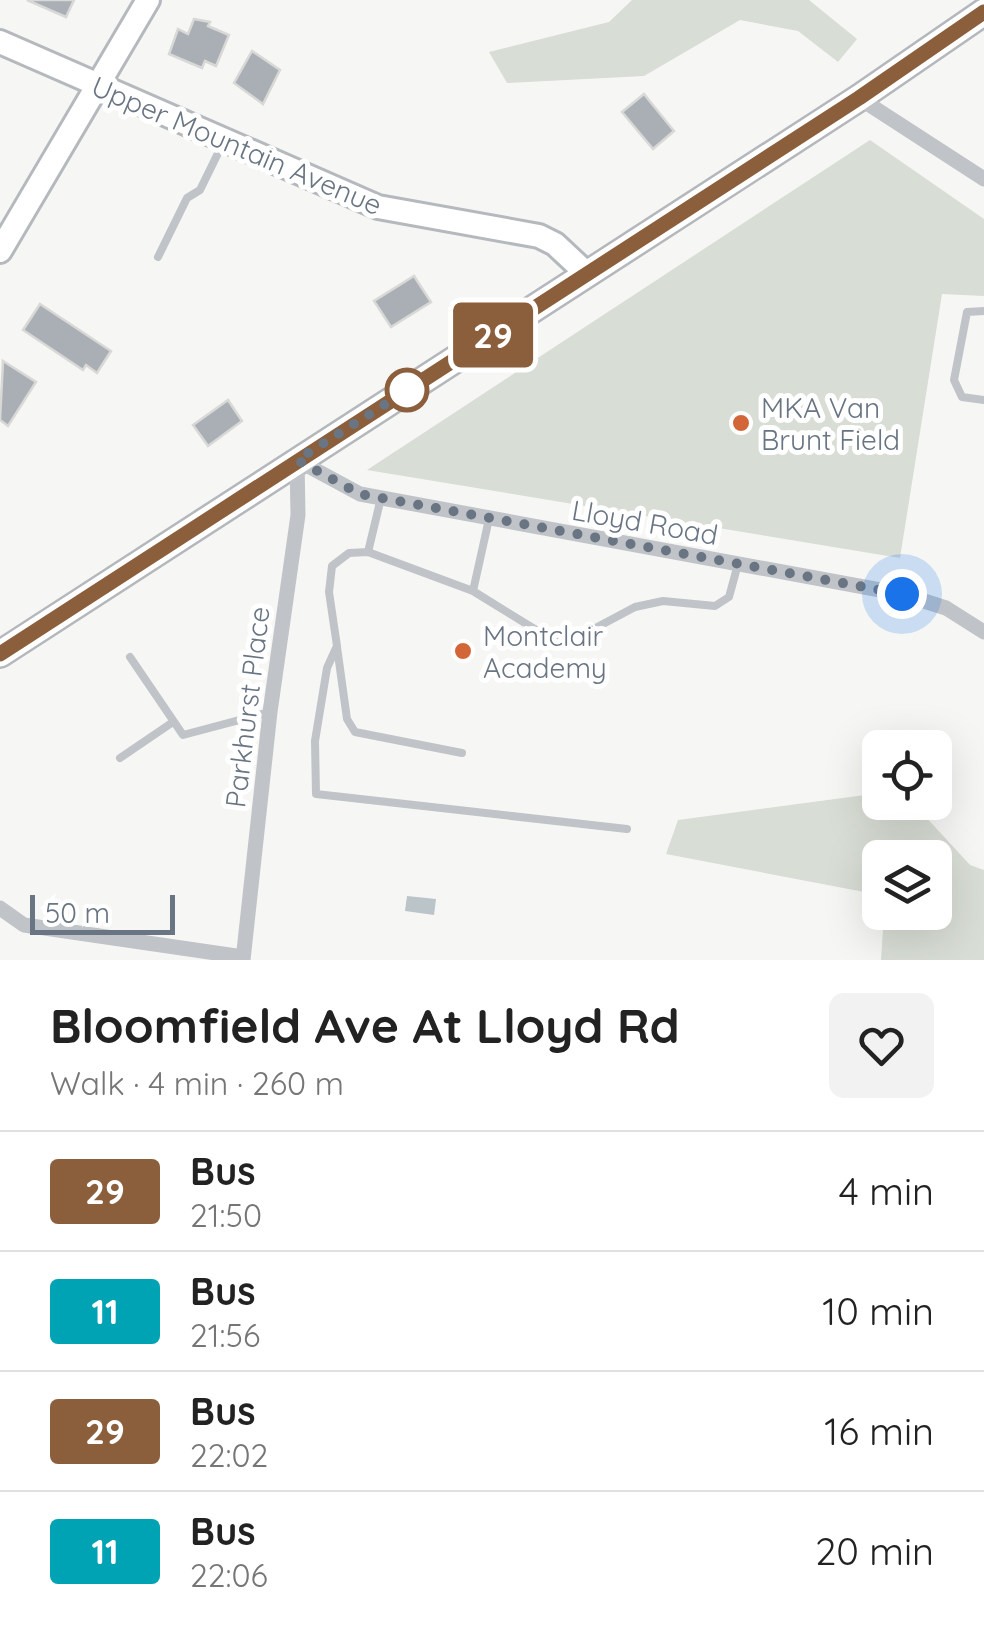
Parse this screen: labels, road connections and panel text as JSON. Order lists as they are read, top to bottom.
{
  "streets": {
    "street": ["Upper Mountain Avenue", "Lloyd Road", "Parkhurst Place"]
  },
  "crossings": [
    ["Lloyd Road", "Parkhurst Place"]
  ],
  "places": ["MKA Van Brunt Field", "Montclair Academy"],
  "lines": ["bus line 29"],
  "scale_bar": "50 m",
  "page": {
    "on_map": "29",
    "scale": "50 m",
    "heading": ["Bloomfield Ave At Lloyd Rd", "Walk · 4 min · 260 m"],
    "list": [
      {
        "mark": "29",
        "name": "Bus",
        "note": "21:50",
        "value": "4 min"
      },
      {
        "mark": "11",
        "name": "Bus",
        "note": "21:56",
        "value": "10 min"
      },
      {
        "mark": "29",
        "name": "Bus",
        "note": "22:02",
        "value": "16 min"
      },
      {
        "mark": "11",
        "name": "Bus",
        "note": "22:06",
        "value": "20 min"
      }
    ]
  }
}
